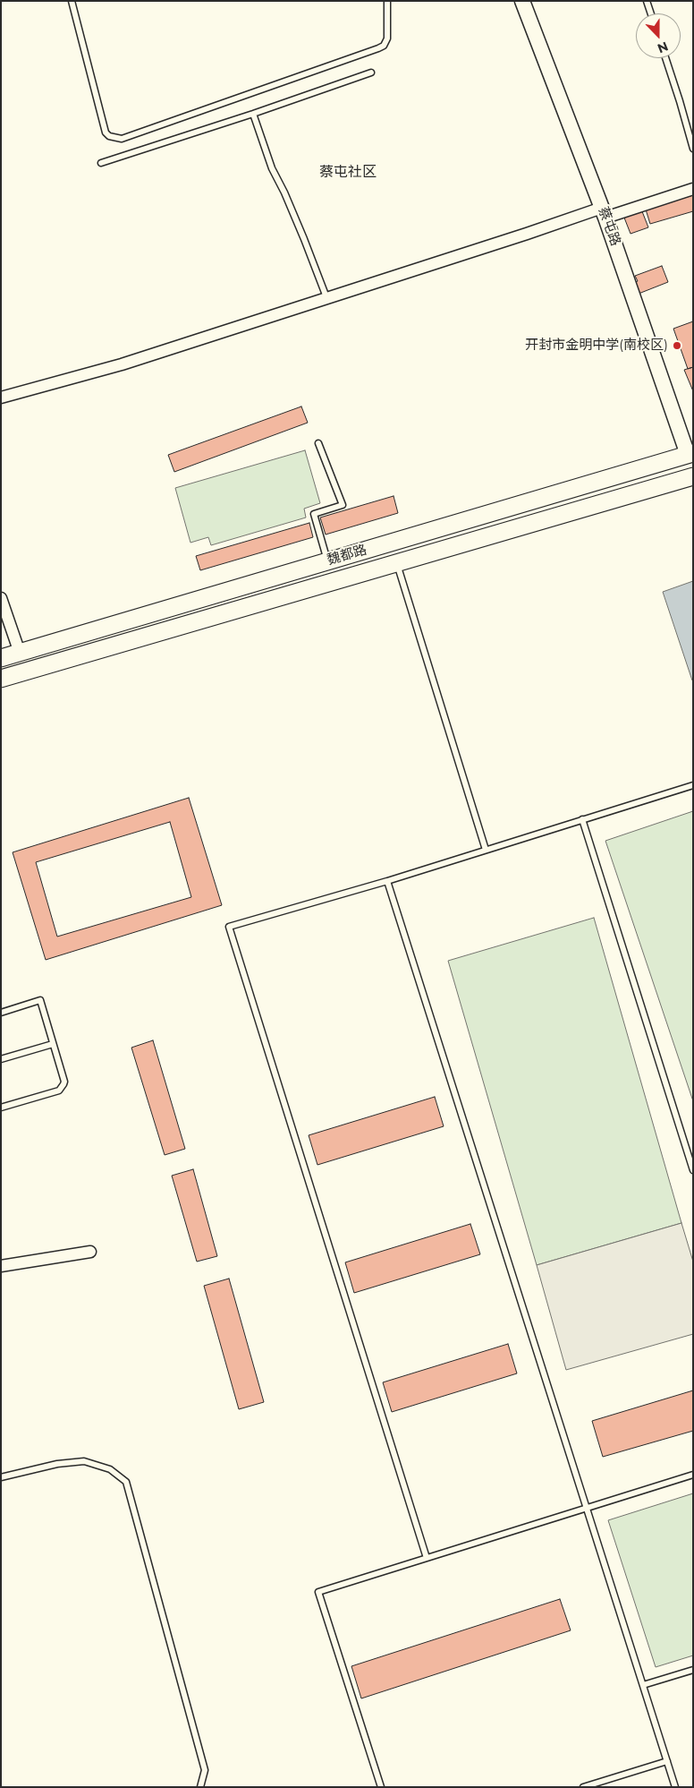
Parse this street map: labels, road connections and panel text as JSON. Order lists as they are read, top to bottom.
{
  "streets": {
    "main road": ["魏都路"],
    "street": ["蔡屯路"]
  },
  "crossings": [
    ["蔡屯路", "魏都路"]
  ],
  "districts": ["蔡屯社区"],
  "places": ["开封市金明中学(南校区)"],
  "north": "bottom"
}
